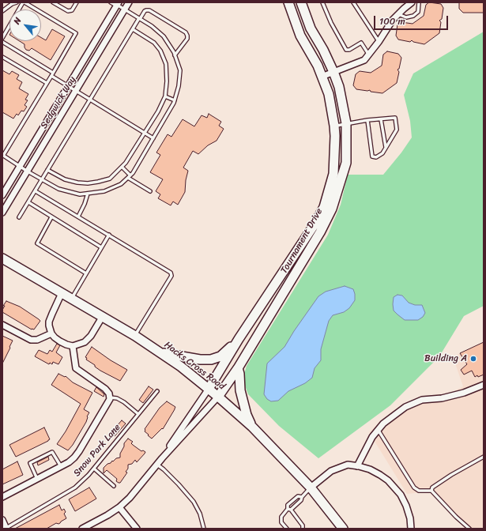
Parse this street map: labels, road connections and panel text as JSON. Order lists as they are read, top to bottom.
{
  "streets": {
    "street": ["Sedgwick Way", "Tournament Drive", "Hacks Cross Road"],
    "lane": ["Snow Park Lane"]
  },
  "crossings": [
    ["Tournament Drive", "Hacks Cross Road"]
  ],
  "places": ["Building A"],
  "scale_bar": "100 m",
  "north": "top left"
}
